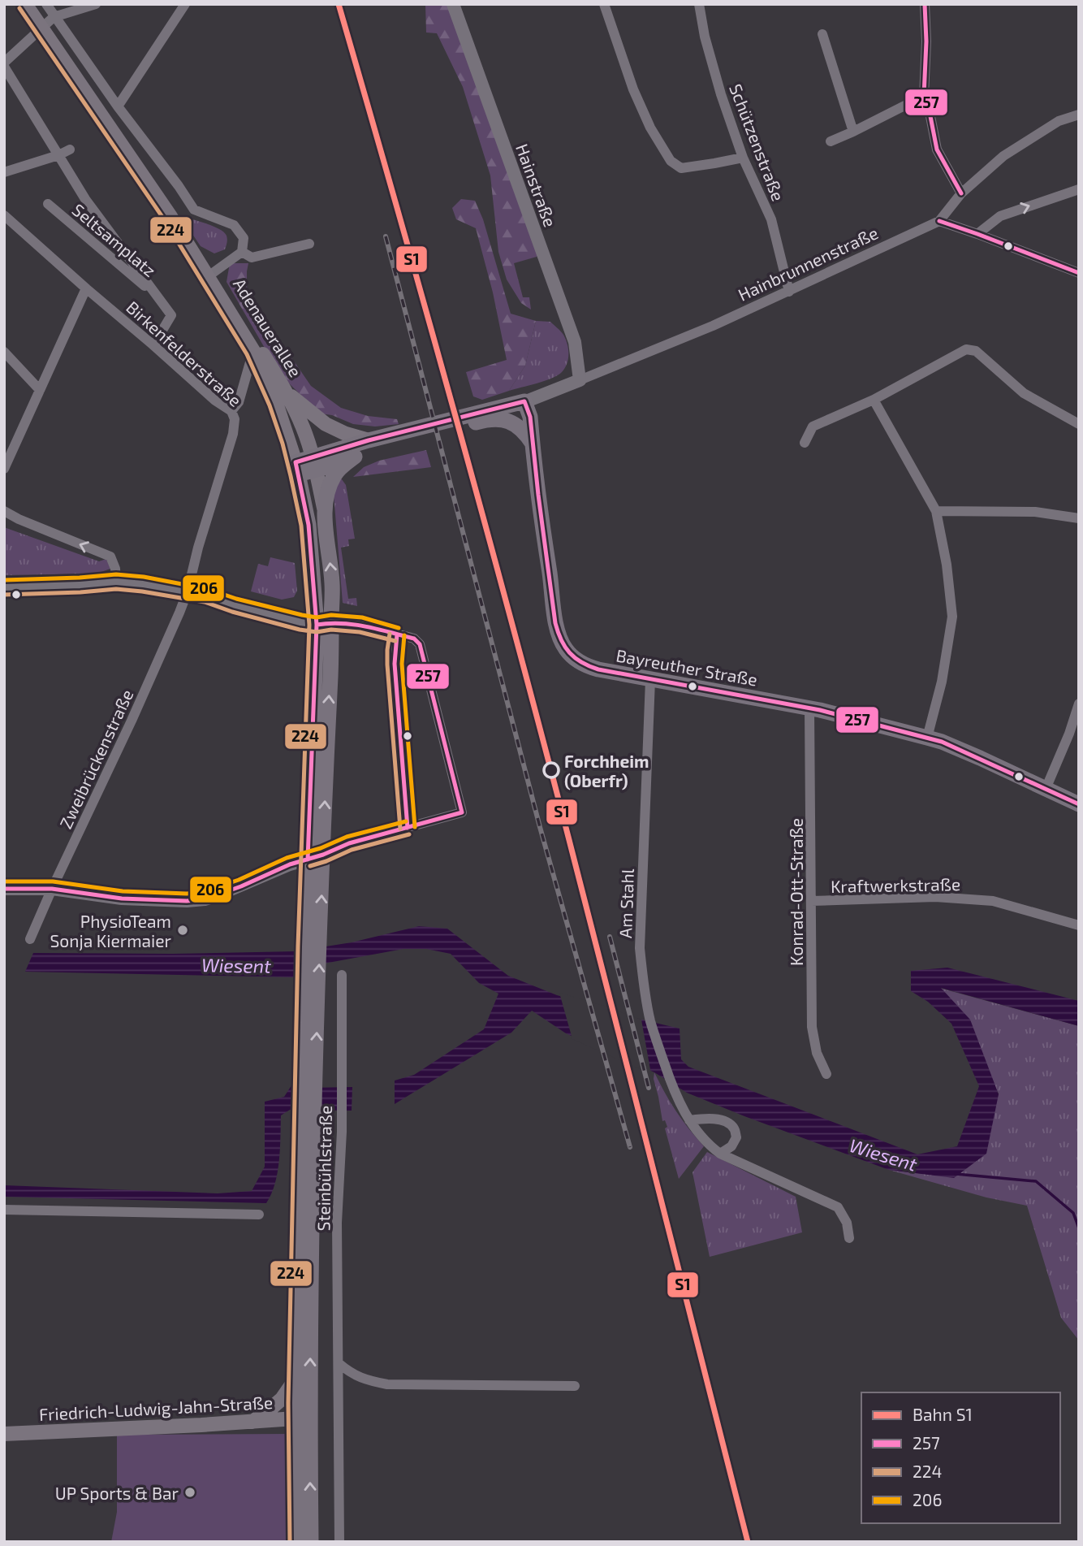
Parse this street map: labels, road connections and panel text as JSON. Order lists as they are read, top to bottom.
{
  "streets": {
    "main road": ["Adenauerallee", "Bayreuther Straße", "Friedrich-Ludwig-Jahn-Straße"],
    "street": [
      "Schützenstraße",
      "Hainstraße",
      "Seltsamplatz",
      "Hainbrunnenstraße",
      "Birkenfelderstraße",
      "Zweibrückenstraße",
      "Kraftwerkstraße",
      "Konrad-Ott-Straße",
      "Am Stahl",
      "Steinbühlstraße"
    ]
  },
  "crossings": [
    ["Schützenstraße", "Hainbrunnenstraße"],
    ["Hainstraße", "Hainbrunnenstraße"],
    ["Seltsamplatz", "Birkenfelderstraße"],
    ["Hainbrunnenstraße", "Bayreuther Straße"],
    ["Birkenfelderstraße", "Zweibrückenstraße"],
    ["Bayreuther Straße", "Konrad-Ott-Straße"],
    ["Bayreuther Straße", "Am Stahl"],
    ["Kraftwerkstraße", "Konrad-Ott-Straße"]
  ],
  "water": ["Wiesent"],
  "places": ["Forchheim (Oberfr)", "PhysioTeam Sonja Kiermaier", "UP Sports & Bar"],
  "lines": [
    "rail line S1",
    "transit line 257",
    "transit line 224",
    "transit line 206"
  ],
  "legend": [
    "Bahn S1",
    "257",
    "224",
    "206"
  ]
}
